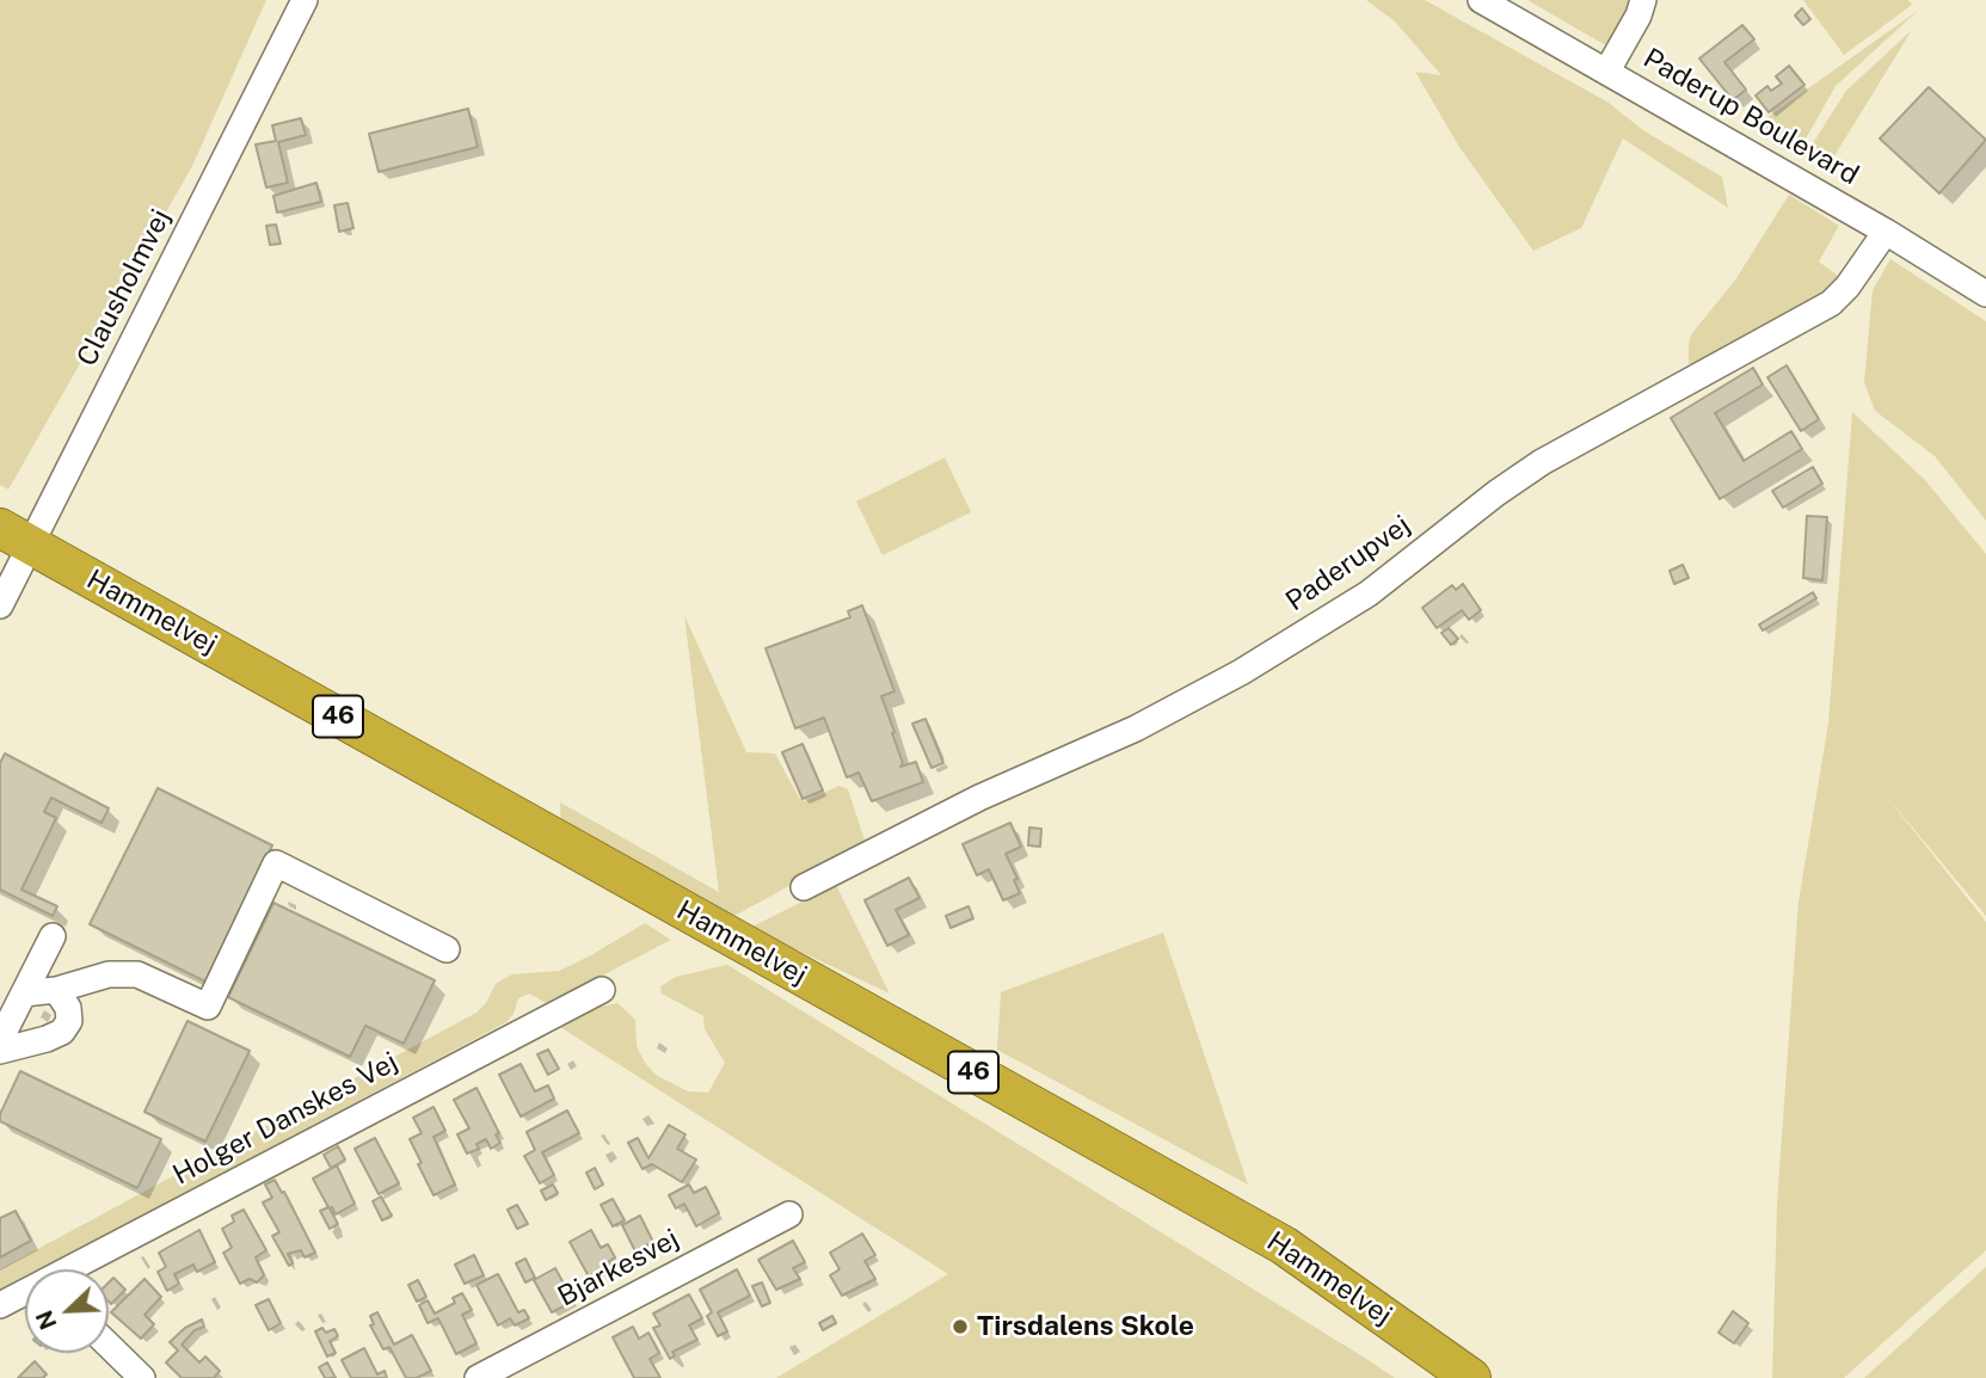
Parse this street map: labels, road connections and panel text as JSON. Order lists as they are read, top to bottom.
{
  "streets": {
    "highway": ["Hammelvej", "46"],
    "street": [
      "Paderup Boulevard",
      "Clausholmvej",
      "Paderupvej",
      "Holger Danskes Vej",
      "Bjarkesvej"
    ]
  },
  "crossings": [
    ["Paderup Boulevard", "Paderupvej"],
    ["Clausholmvej", "Hammelvej"]
  ],
  "places": ["Tirsdalens Skole"],
  "north": "bottom left"
}
